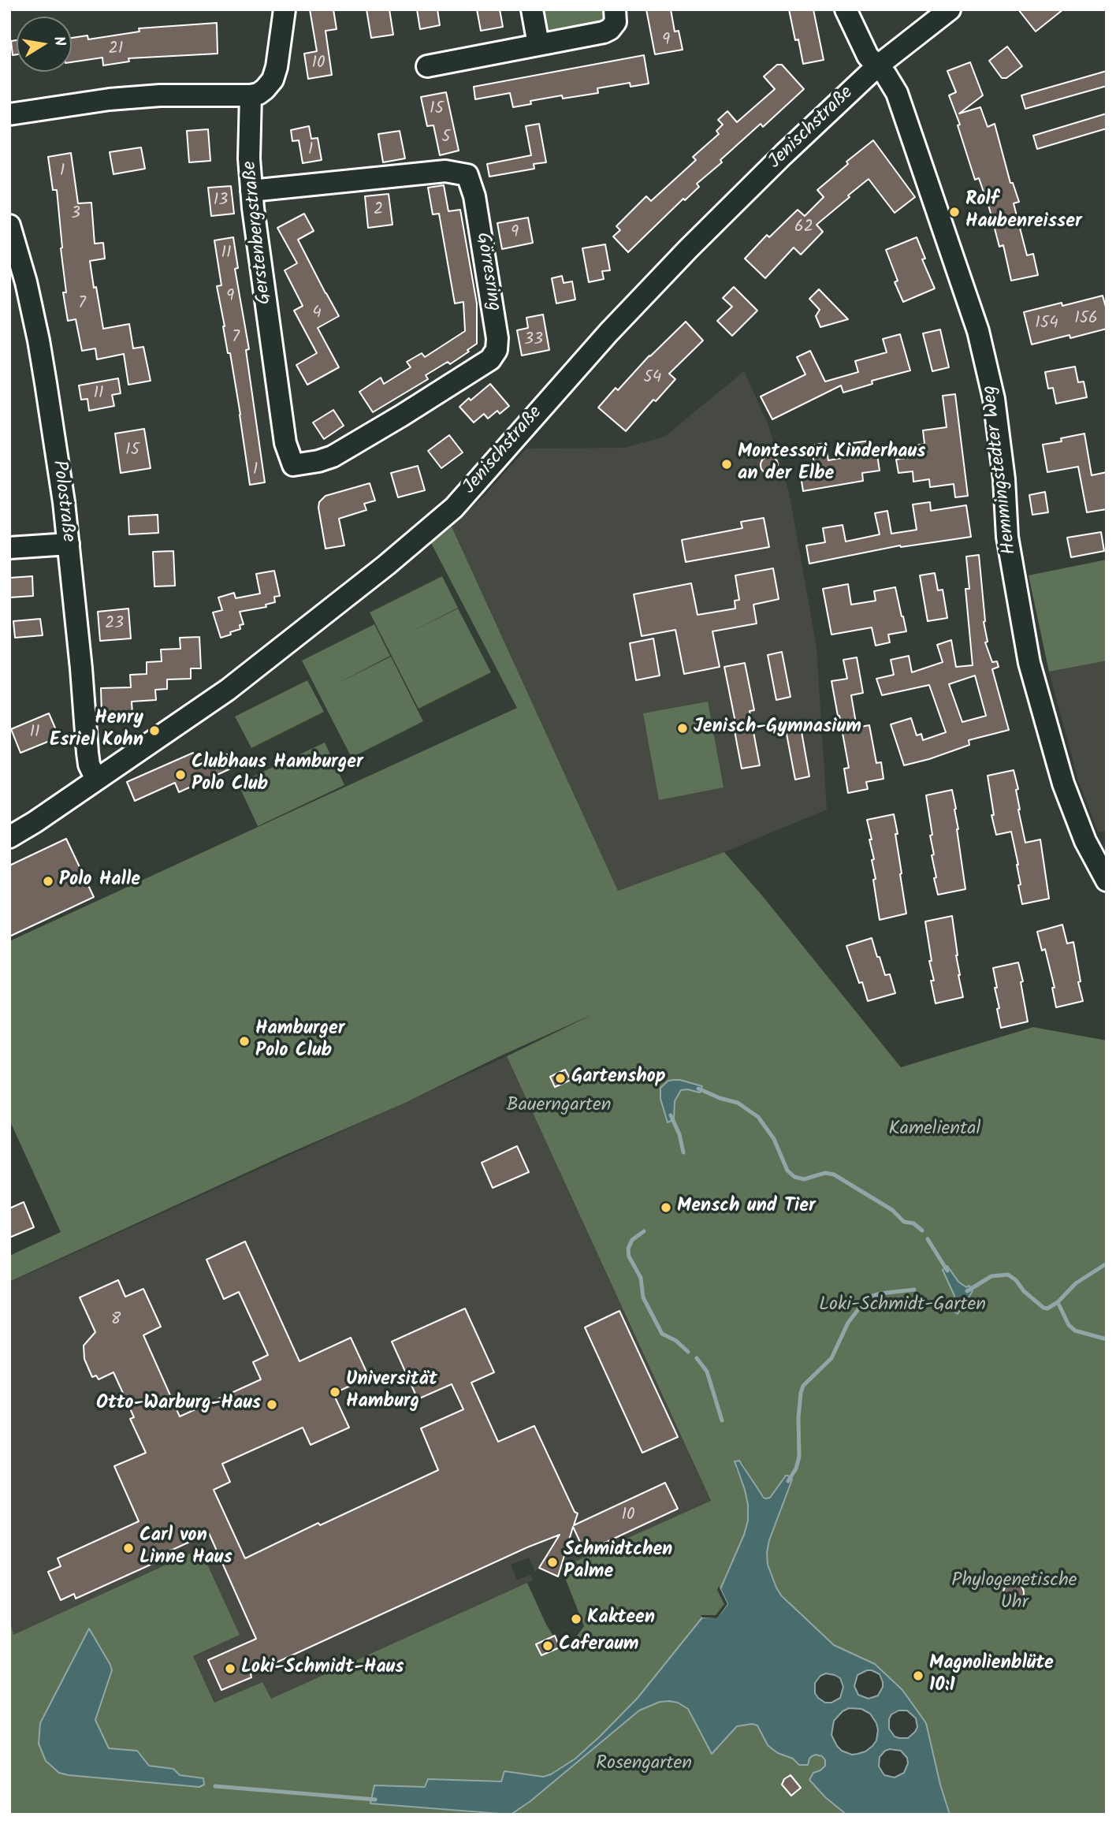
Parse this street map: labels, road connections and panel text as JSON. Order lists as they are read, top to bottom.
{
  "streets": {
    "street": [
      "Jenischstraße",
      "Gerstenbergstraße",
      "Görresring",
      "Hemmingstedter Weg",
      "Polostraße"
    ]
  },
  "crossings": [
    ["Jenischstraße", "Hemmingstedter Weg"],
    ["Jenischstraße", "Polostraße"],
    ["Gerstenbergstraße", "Görresring"]
  ],
  "parks": [
    "Bauerngarten",
    "Kameliental",
    "Loki-Schmidt-Garten",
    "Phylogenetische Uhr",
    "Rosengarten"
  ],
  "places": [
    "Rolf Haubenreisser",
    "Montessori Kinderhaus an der Elbe",
    "Jenisch-Gymnasium",
    "Henry Esriel Kohn",
    "Clubhaus Hamburger Polo Club",
    "Polo Halle",
    "Hamburger Polo Club",
    "Gartenshop",
    "Mensch und Tier",
    "Universität Hamburg",
    "Otto-Warburg-Haus",
    "Carl von Linne Haus",
    "Schmidtchen Palme",
    "Kakteen",
    "Caferaum",
    "Loki-Schmidt-Haus",
    "Magnolienblüte 10:1"
  ],
  "house_numbers": [
    "9",
    "21",
    "10",
    "15",
    "5",
    "1",
    "1",
    "13",
    "2",
    "3",
    "62",
    "9",
    "11",
    "9",
    "7",
    "4",
    "156",
    "154",
    "7",
    "33",
    "54",
    "11",
    "15",
    "1",
    "23",
    "11",
    "8",
    "10"
  ],
  "north": "right"
}
